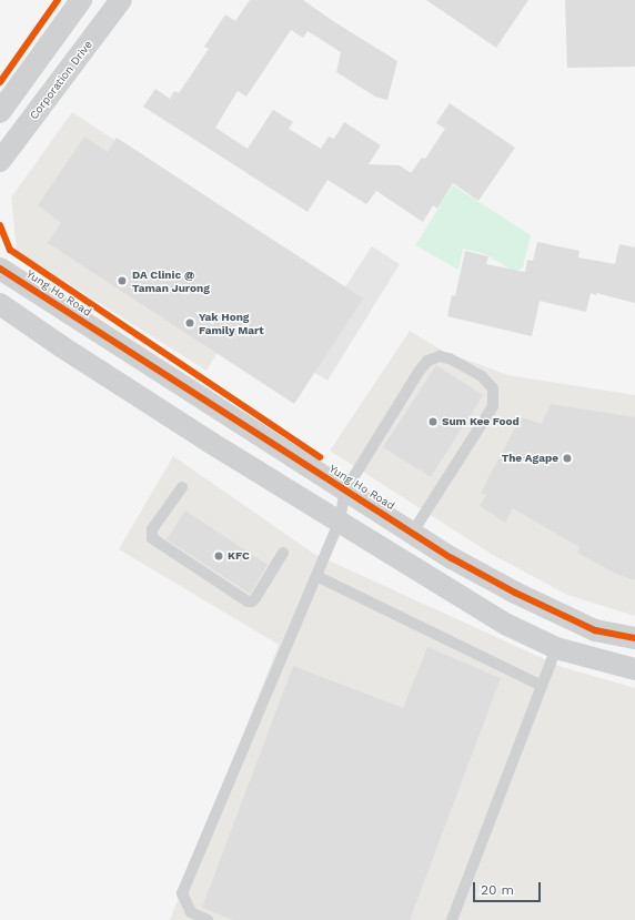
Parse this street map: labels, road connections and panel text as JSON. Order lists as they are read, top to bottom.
{
  "streets": {
    "street": ["Corporation Drive", "Yung Ho Road"]
  },
  "places": [
    "DA Clinic @ Taman Jurong",
    "Yak Hong Family Mart",
    "Sum Kee Food",
    "The Agape",
    "KFC"
  ],
  "scale_bar": "20 m"
}
